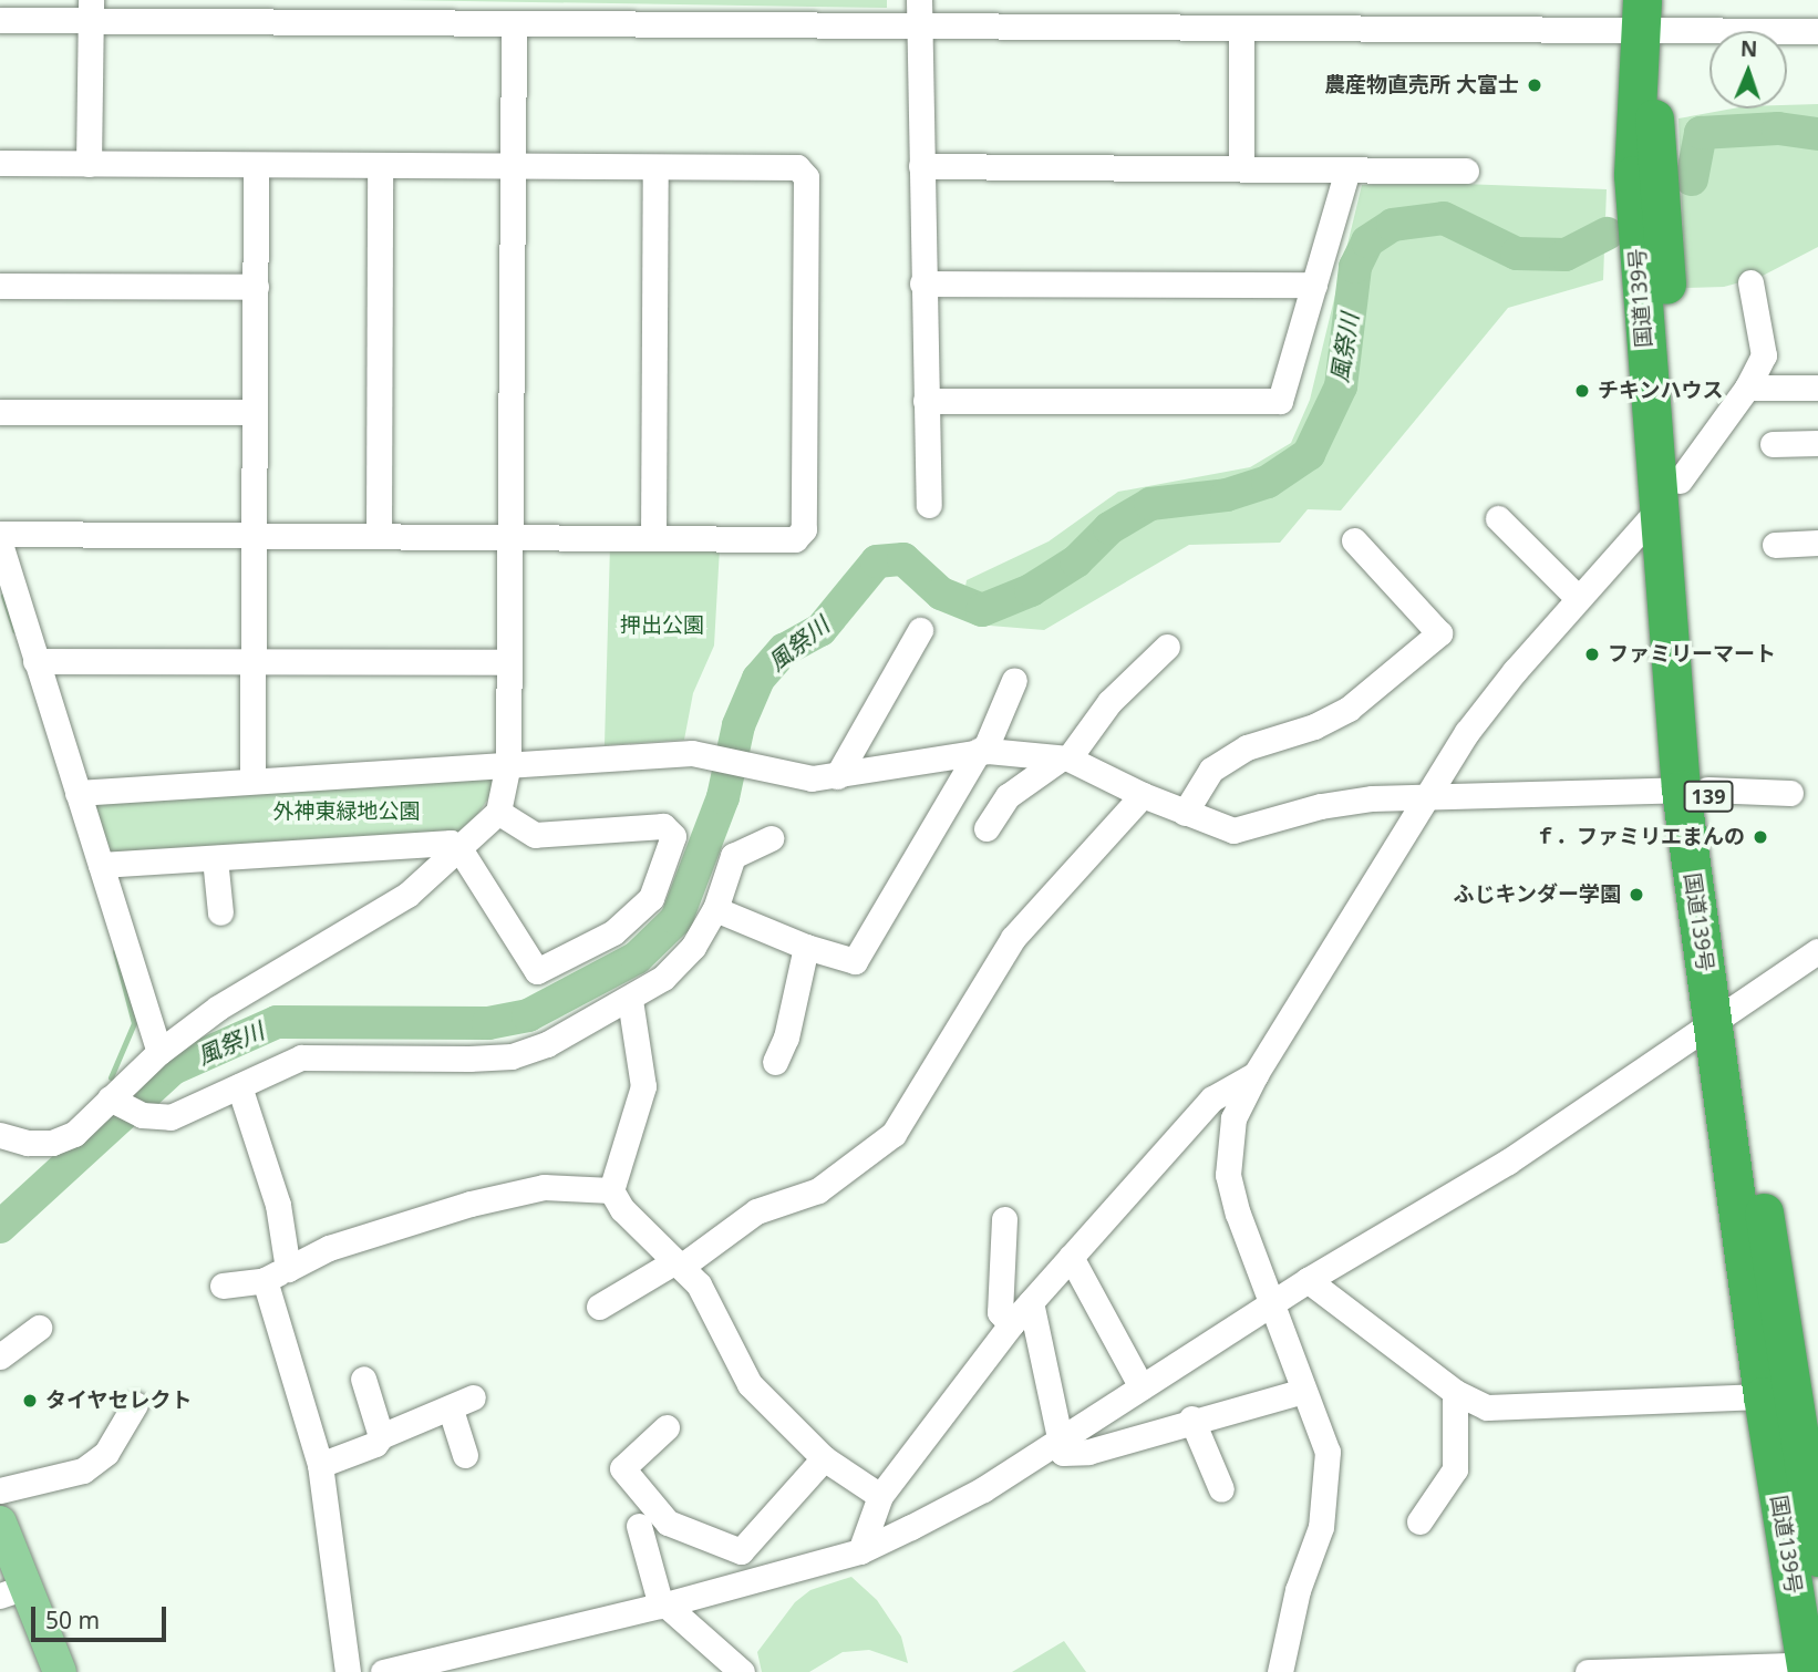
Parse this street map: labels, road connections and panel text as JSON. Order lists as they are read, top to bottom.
{
  "streets": {
    "highway": ["国道139号", "139"]
  },
  "water": ["風祭川"],
  "parks": ["押出公園", "外神東緑地公園"],
  "places": [
    "農産物直売所 大富士",
    "チキンハウス",
    "ファミリーマート",
    "ｆ．ファミリエまんの",
    "ふじキンダー学園",
    "タイヤセレクト"
  ],
  "scale_bar": "50 m",
  "north": "top"
}
